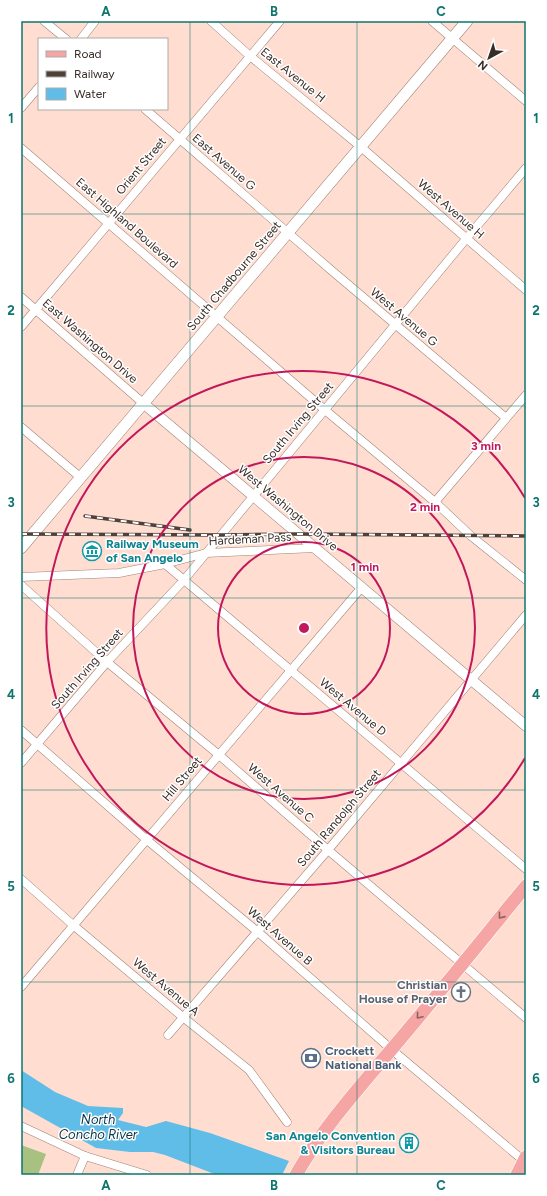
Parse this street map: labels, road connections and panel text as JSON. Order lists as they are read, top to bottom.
{
  "streets": {
    "main road": ["South Chadbourne Street"],
    "street": [
      "East Avenue H",
      "East Avenue G",
      "Orient Street",
      "West Avenue H",
      "East Highland Boulevard",
      "West Avenue G",
      "East Washington Drive",
      "South Irving Street",
      "West Washington Drive",
      "Hardeman Pass",
      "West Avenue D",
      "Hill Street",
      "West Avenue C",
      "South Randolph Street",
      "West Avenue B",
      "West Avenue A"
    ]
  },
  "crossings": [
    ["East Avenue H", "Orient Street"],
    ["East Avenue H", "West Avenue H"],
    ["East Avenue H", "South Chadbourne Street"],
    ["East Avenue G", "Orient Street"],
    ["East Avenue G", "South Chadbourne Street"],
    ["East Avenue G", "West Avenue G"],
    ["Orient Street", "East Highland Boulevard"],
    ["Orient Street", "East Washington Drive"],
    ["West Avenue H", "South Chadbourne Street"],
    ["West Avenue H", "South Irving Street"],
    ["East Highland Boulevard", "South Chadbourne Street"],
    ["East Highland Boulevard", "South Irving Street"],
    ["South Chadbourne Street", "West Avenue G"],
    ["South Chadbourne Street", "East Washington Drive"],
    ["South Chadbourne Street", "West Washington Drive"],
    ["West Avenue G", "South Irving Street"],
    ["East Washington Drive", "West Washington Drive"],
    ["South Irving Street", "West Washington Drive"],
    ["South Irving Street", "Hardeman Pass"],
    ["South Irving Street", "West Avenue D"],
    ["South Irving Street", "West Avenue C"],
    ["South Irving Street", "West Avenue B"],
    ["West Washington Drive", "Hardeman Pass"],
    ["West Washington Drive", "Hill Street"],
    ["West Washington Drive", "South Randolph Street"],
    ["Hardeman Pass", "West Avenue D"],
    ["West Avenue D", "Hill Street"],
    ["West Avenue D", "South Randolph Street"],
    ["Hill Street", "West Avenue C"],
    ["Hill Street", "West Avenue B"],
    ["Hill Street", "West Avenue A"],
    ["West Avenue C", "South Randolph Street"],
    ["South Randolph Street", "West Avenue B"],
    ["South Randolph Street", "West Avenue A"]
  ],
  "water": ["North Concho River"],
  "places": {
    "museum": ["Railway Museum of San Angelo"],
    "church": ["Christian House of Prayer"],
    "bank": ["Crockett National Bank"],
    "building": ["San Angelo Convention & Visitors Bureau"]
  },
  "legend": ["Road", "Railway", "Water"],
  "north": "bottom left",
  "grid": {
    "columns": ["A", "B", "C"],
    "rows": [
      "1",
      "2",
      "3",
      "4",
      "5",
      "6"
    ]
  },
  "rings": ["3 min", "2 min", "1 min"]
}
